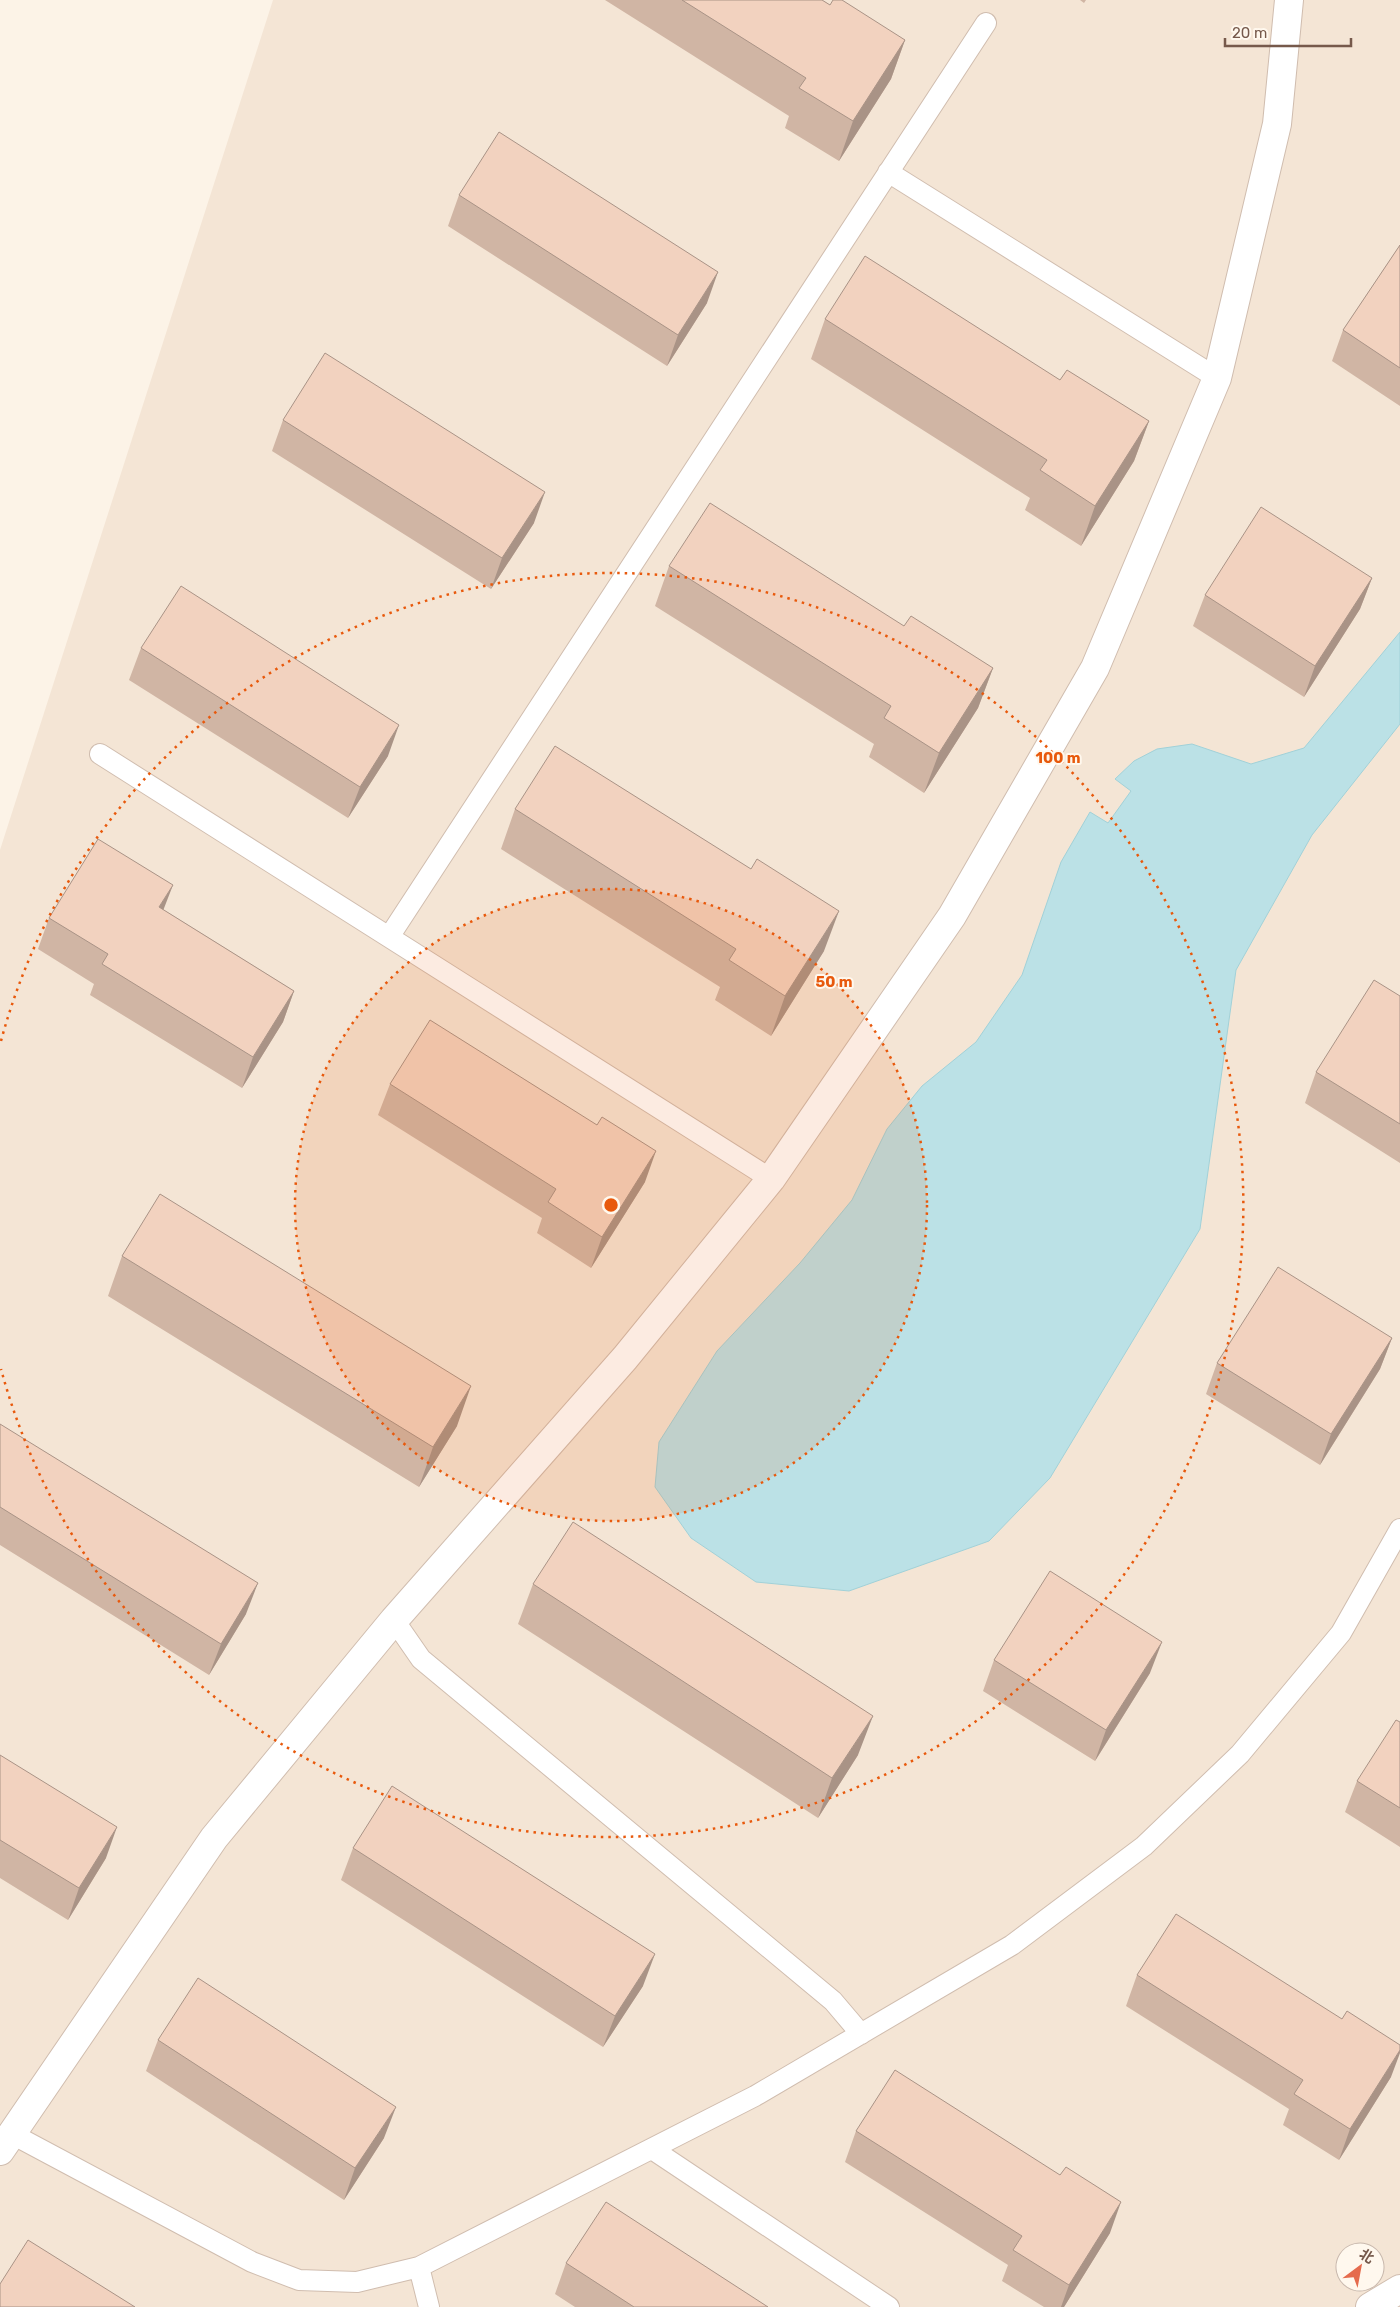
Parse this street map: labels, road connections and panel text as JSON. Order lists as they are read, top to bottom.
{
  "scale_bar": "20 m",
  "north": "top right",
  "rings": ["100 m", "50 m"]
}
